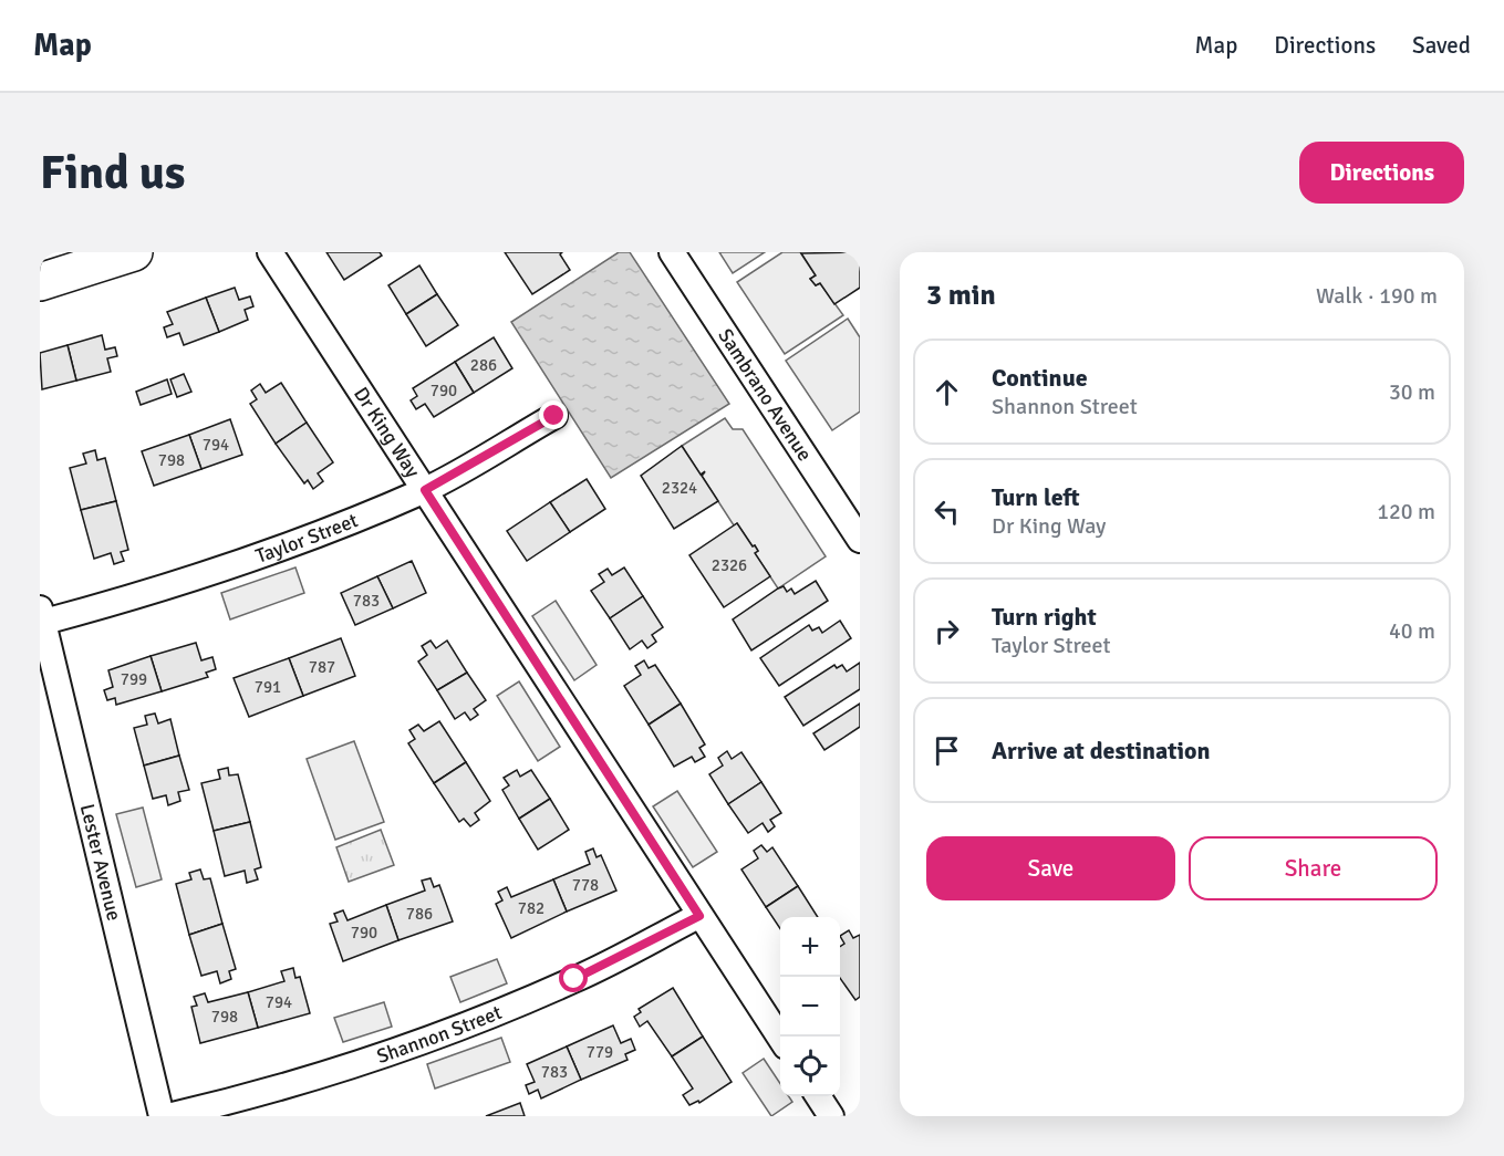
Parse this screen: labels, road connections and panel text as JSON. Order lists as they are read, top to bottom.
{
  "streets": {
    "street": [
      "Sambrano Avenue",
      "Dr King Way",
      "Taylor Street",
      "Lester Avenue",
      "Shannon Street"
    ]
  },
  "crossings": [
    ["Dr King Way", "Taylor Street"],
    ["Dr King Way", "Shannon Street"],
    ["Taylor Street", "Lester Avenue"]
  ],
  "house_numbers": [
    "286",
    "790",
    "794",
    "798",
    "2324",
    "2326",
    "783",
    "787",
    "799",
    "791",
    "778",
    "782",
    "786",
    "790",
    "794",
    "798",
    "779",
    "783"
  ],
  "page": {
    "header": "Map",
    "nav": ["Map", "Directions", "Saved"],
    "buttons": [
      "Directions",
      ["Save", "Share"]
    ],
    "title": "Find us",
    "heading": ["3 min", "Walk · 190 m"],
    "list": [
      ["Continue", "Shannon Street", "30 m"],
      ["Turn left", "Dr King Way", "120 m"],
      ["Turn right", "Taylor Street", "40 m"],
      "Arrive at destination"
    ],
    "map_buttons": ["+", "−"]
  }
}
